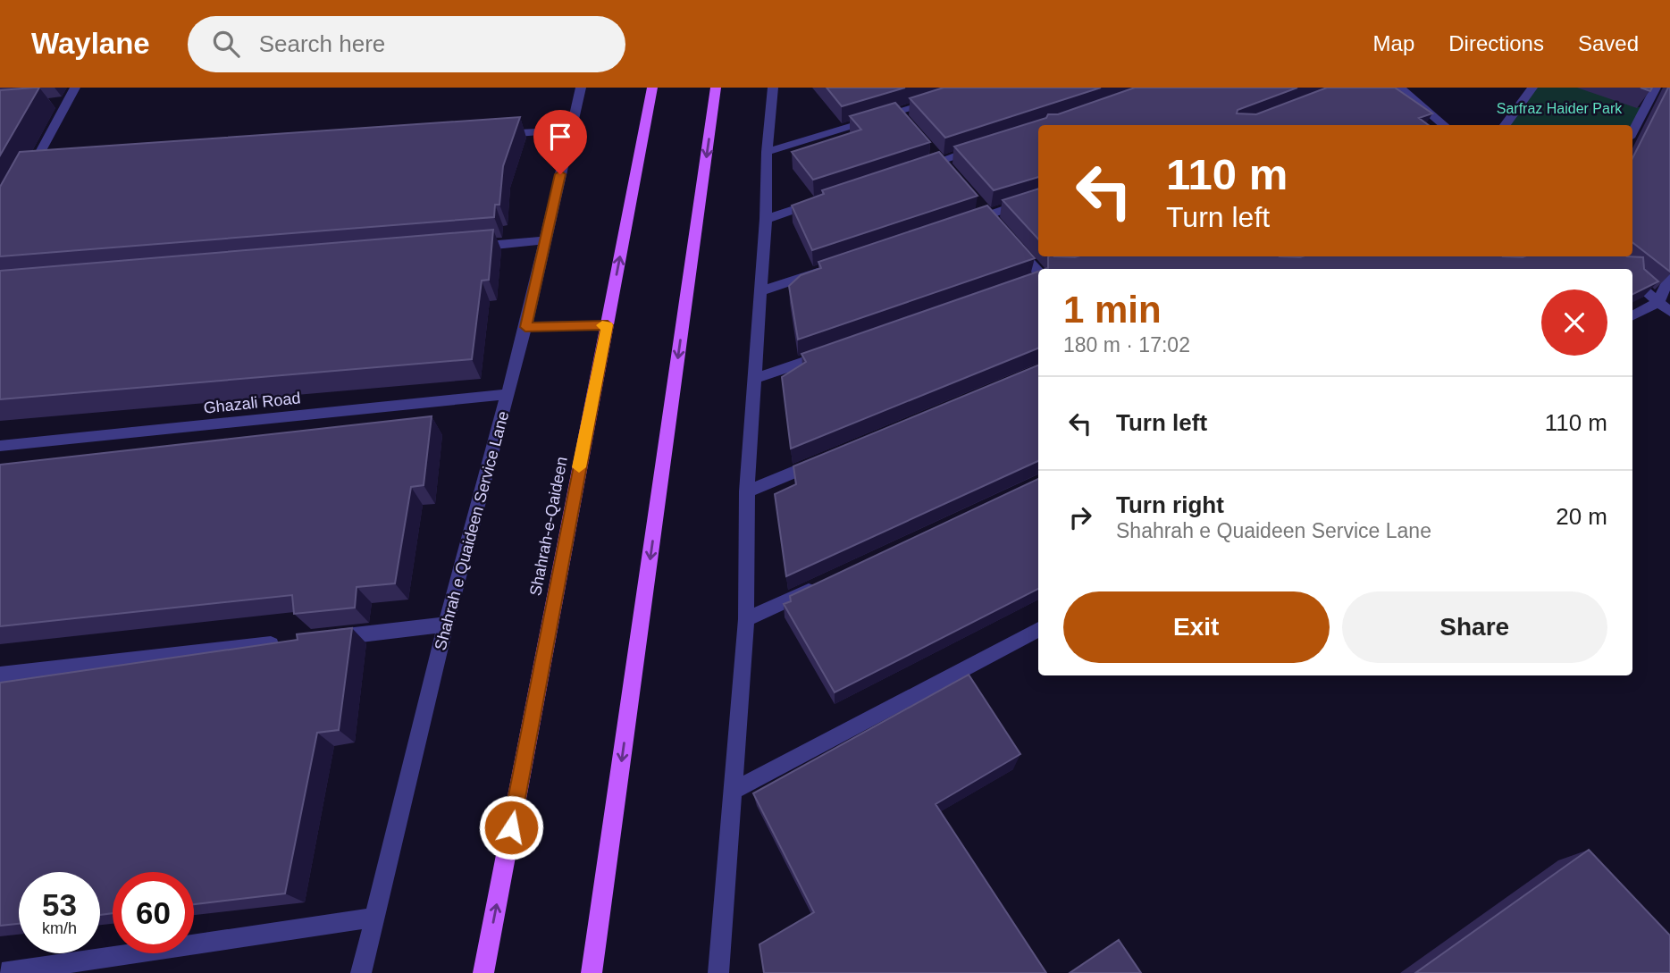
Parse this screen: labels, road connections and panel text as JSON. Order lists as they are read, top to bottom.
{
  "streets": {
    "main road": ["Shahrah-e-Qaideen"],
    "street": ["Ghazali Road", "Shahrah e Quaideen Service Lane"]
  },
  "crossings": [
    ["Ghazali Road", "Shahrah e Quaideen Service Lane"]
  ],
  "parks": ["Sarfraz Haider Park"],
  "page": {
    "header": "Waylane",
    "search": "Search here",
    "nav": ["Map", "Directions", "Saved"],
    "turn": ["110 m", "Turn left"],
    "heading": ["1 min", "180 m · 17:02"],
    "list": [
      {
        "name": "Turn left",
        "value": "110 m"
      },
      {
        "name": "Turn right",
        "note": "Shahrah e Quaideen Service Lane",
        "value": "20 m"
      }
    ],
    "buttons": ["Exit", "Share"],
    "speed": "53 km/h",
    "limit": "60"
  }
}
